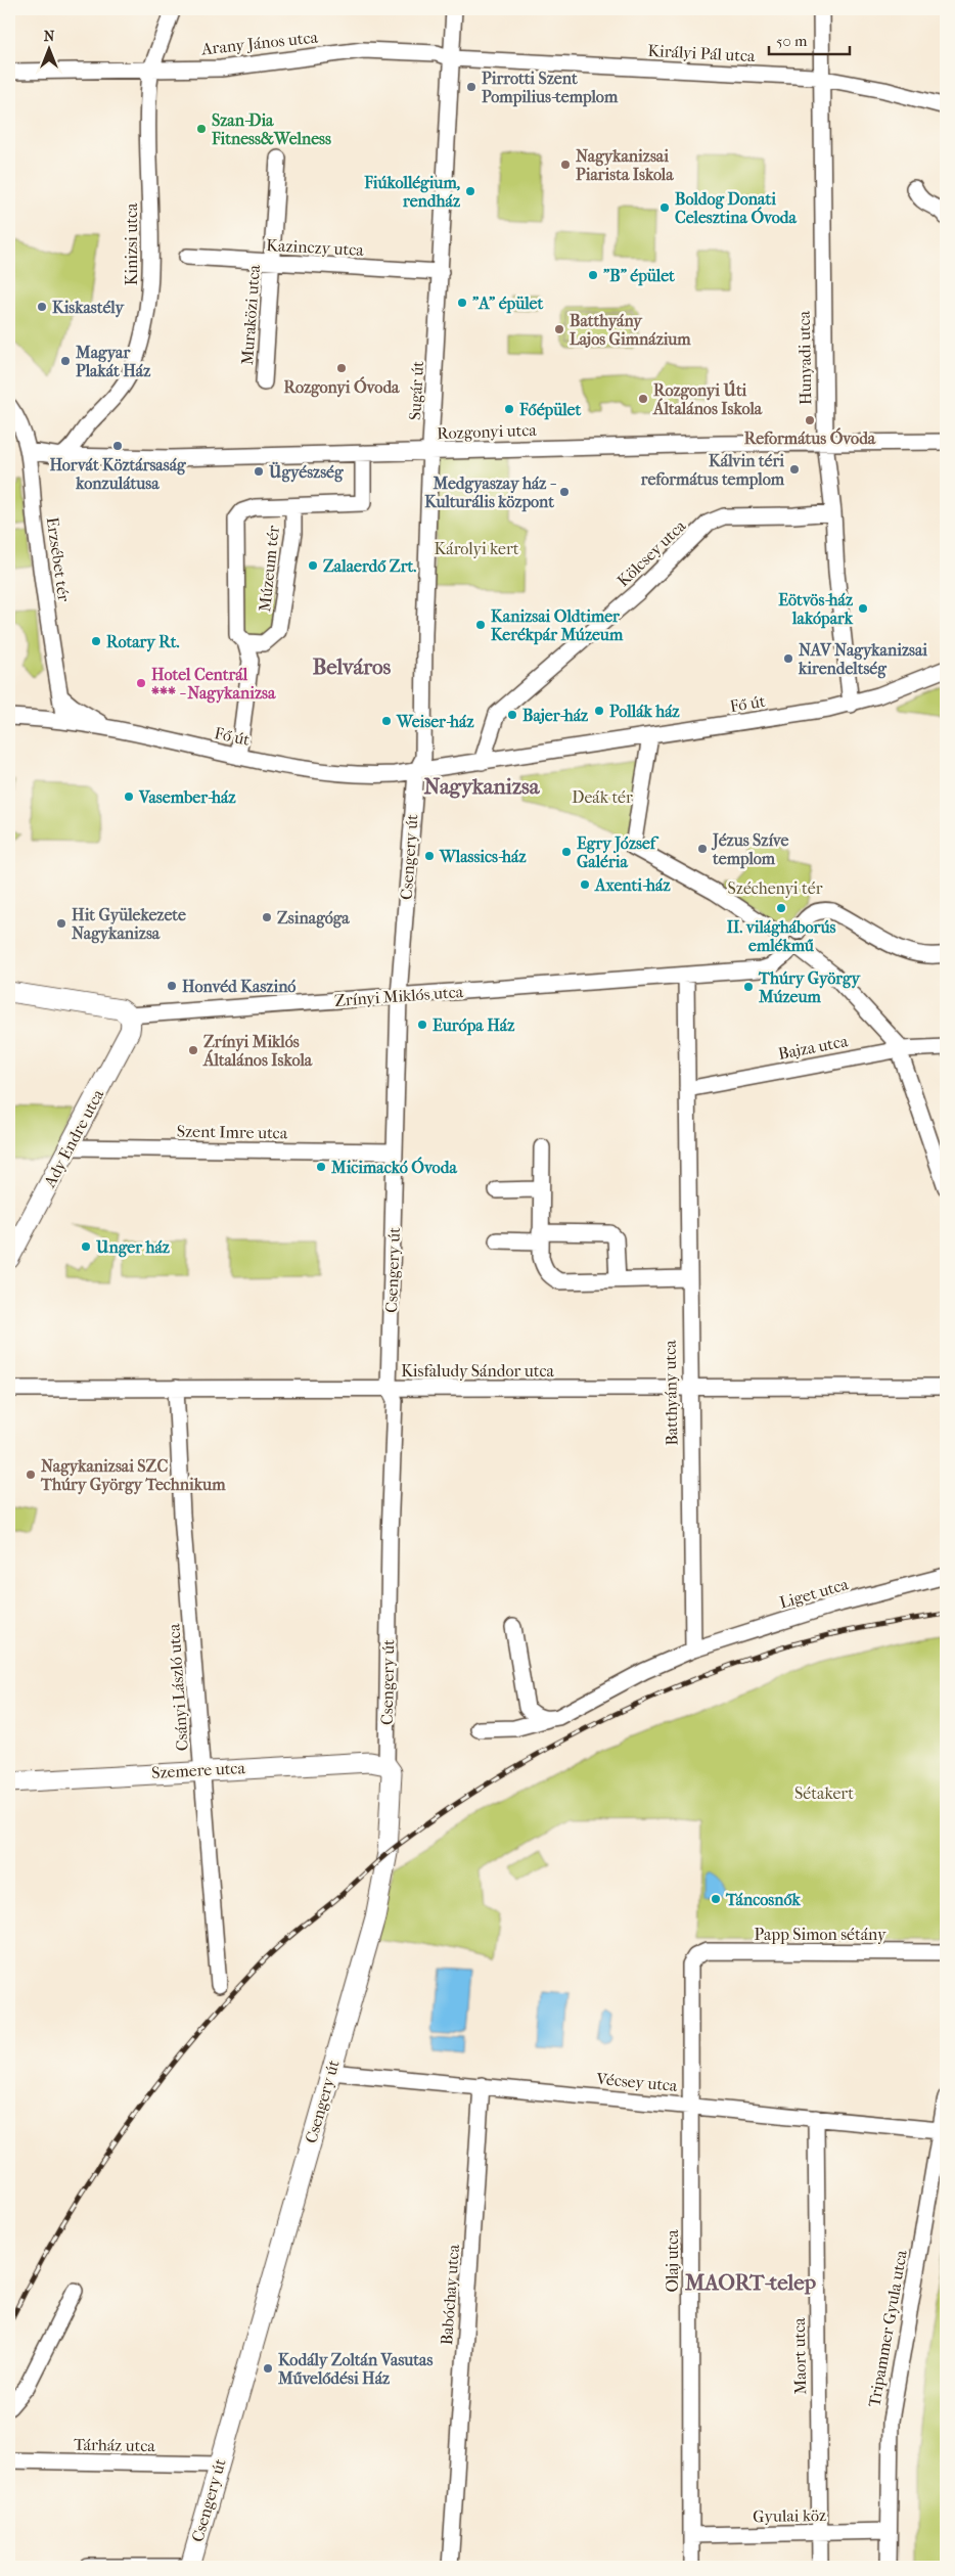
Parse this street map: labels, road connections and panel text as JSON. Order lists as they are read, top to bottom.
{
  "streets": {
    "main road": [
      "Csengery út",
      "Zrínyi Miklós utca",
      "Ady Endre utca",
      "Szemere utca"
    ],
    "street": [
      "Arany János utca",
      "Királyi Pál utca",
      "Kinizsi utca",
      "Kazinczy utca",
      "Muraközi utca",
      "Hunyadi utca",
      "Sugár út",
      "Rozgonyi utca",
      "Kölcsey utca",
      "Erzsébet tér",
      "Múzeum tér",
      "Fő út",
      "Bajza utca",
      "Szent Imre utca",
      "Kisfaludy Sándor utca",
      "Batthyány utca",
      "Liget utca",
      "Csányi László utca",
      "Papp Simon sétány",
      "Vécsey utca",
      "Olaj utca",
      "Babóchay utca",
      "Tripammer Gyula utca",
      "Maort utca",
      "Tárház utca",
      "Gyulai köz"
    ]
  },
  "crossings": [
    ["Arany János utca", "Királyi Pál utca"],
    ["Arany János utca", "Kinizsi utca"],
    ["Arany János utca", "Sugár út"],
    ["Királyi Pál utca", "Hunyadi utca"],
    ["Királyi Pál utca", "Sugár út"],
    ["Kinizsi utca", "Rozgonyi utca"],
    ["Kazinczy utca", "Muraközi utca"],
    ["Kazinczy utca", "Sugár út"],
    ["Hunyadi utca", "Rozgonyi utca"],
    ["Hunyadi utca", "Kölcsey utca"],
    ["Hunyadi utca", "Fő út"],
    ["Sugár út", "Rozgonyi utca"],
    ["Sugár út", "Fő út"],
    ["Sugár út", "Csengery út"],
    ["Rozgonyi utca", "Erzsébet tér"],
    ["Erzsébet tér", "Fő út"],
    ["Múzeum tér", "Fő út"],
    ["Fő út", "Csengery út"],
    ["Csengery út", "Zrínyi Miklós utca"],
    ["Csengery út", "Szent Imre utca"],
    ["Csengery út", "Kisfaludy Sándor utca"],
    ["Csengery út", "Szemere utca"],
    ["Csengery út", "Vécsey utca"],
    ["Csengery út", "Tárház utca"],
    ["Zrínyi Miklós utca", "Ady Endre utca"],
    ["Zrínyi Miklós utca", "Batthyány utca"],
    ["Bajza utca", "Batthyány utca"],
    ["Szent Imre utca", "Ady Endre utca"],
    ["Kisfaludy Sándor utca", "Batthyány utca"],
    ["Kisfaludy Sándor utca", "Csányi László utca"],
    ["Batthyány utca", "Liget utca"],
    ["Csányi László utca", "Szemere utca"],
    ["Papp Simon sétány", "Olaj utca"],
    ["Vécsey utca", "Olaj utca"],
    ["Vécsey utca", "Babóchay utca"],
    ["Vécsey utca", "Tripammer Gyula utca"],
    ["Vécsey utca", "Maort utca"],
    ["Olaj utca", "Gyulai köz"],
    ["Tripammer Gyula utca", "Gyulai köz"],
    ["Maort utca", "Gyulai köz"]
  ],
  "districts": ["Belváros", "Nagykanizsa", "MAORT-telep"],
  "parks": [
    "Károlyi kert",
    "Deák tér",
    "Széchenyi tér",
    "Sétakert"
  ],
  "places": [
    "Pirrotti Szent Pompilius-templom",
    "Szan-Dia Fitness&Welness",
    "Nagykanizsai Piarista Iskola",
    "Fiúkollégium, rendház",
    "Boldog Donati Celesztina Óvoda",
    "\"B\" épület",
    "\"A\" épület",
    "Kiskastély",
    "Batthyány Lajos Gimnázium",
    "Magyar Plakát Ház",
    "Rozgonyi Óvoda",
    "Rozgonyi Úti Általános Iskola",
    "Főépület",
    "Református Óvoda",
    "Horvát Köztársaság konzulátusa",
    "Kálvin téri református templom",
    "Ügyészség",
    "Medgyaszay ház - Kulturális központ",
    "Zalaerdő Zrt.",
    "Eötvös-ház lakópark",
    "Kanizsai Oldtimer Kerékpár Múzeum",
    "Rotary Rt.",
    "NAV Nagykanizsai kirendeltség",
    "Hotel Centrál *** - Nagykanizsa",
    "Pollák ház",
    "Bajer-ház",
    "Weiser-ház",
    "Vasember-ház",
    "Jézus Szíve templom",
    "Egry József Galéria",
    "Wlassics-ház",
    "Axenti-ház",
    "II. világháborús emlékmű",
    "Zsinagóga",
    "Hit Gyülekezete Nagykanizsa",
    "Honvéd Kaszinó",
    "Thúry György Múzeum",
    "Európa Ház",
    "Zrínyi Miklós Általános Iskola",
    "Micimackó Óvoda",
    "Unger ház",
    "Nagykanizsai SZC Thúry György Technikum",
    "Táncosnők",
    "Kodály Zoltán Vasutas Művelődési Ház"
  ],
  "scale_bar": "50 m",
  "north": "top"
}
